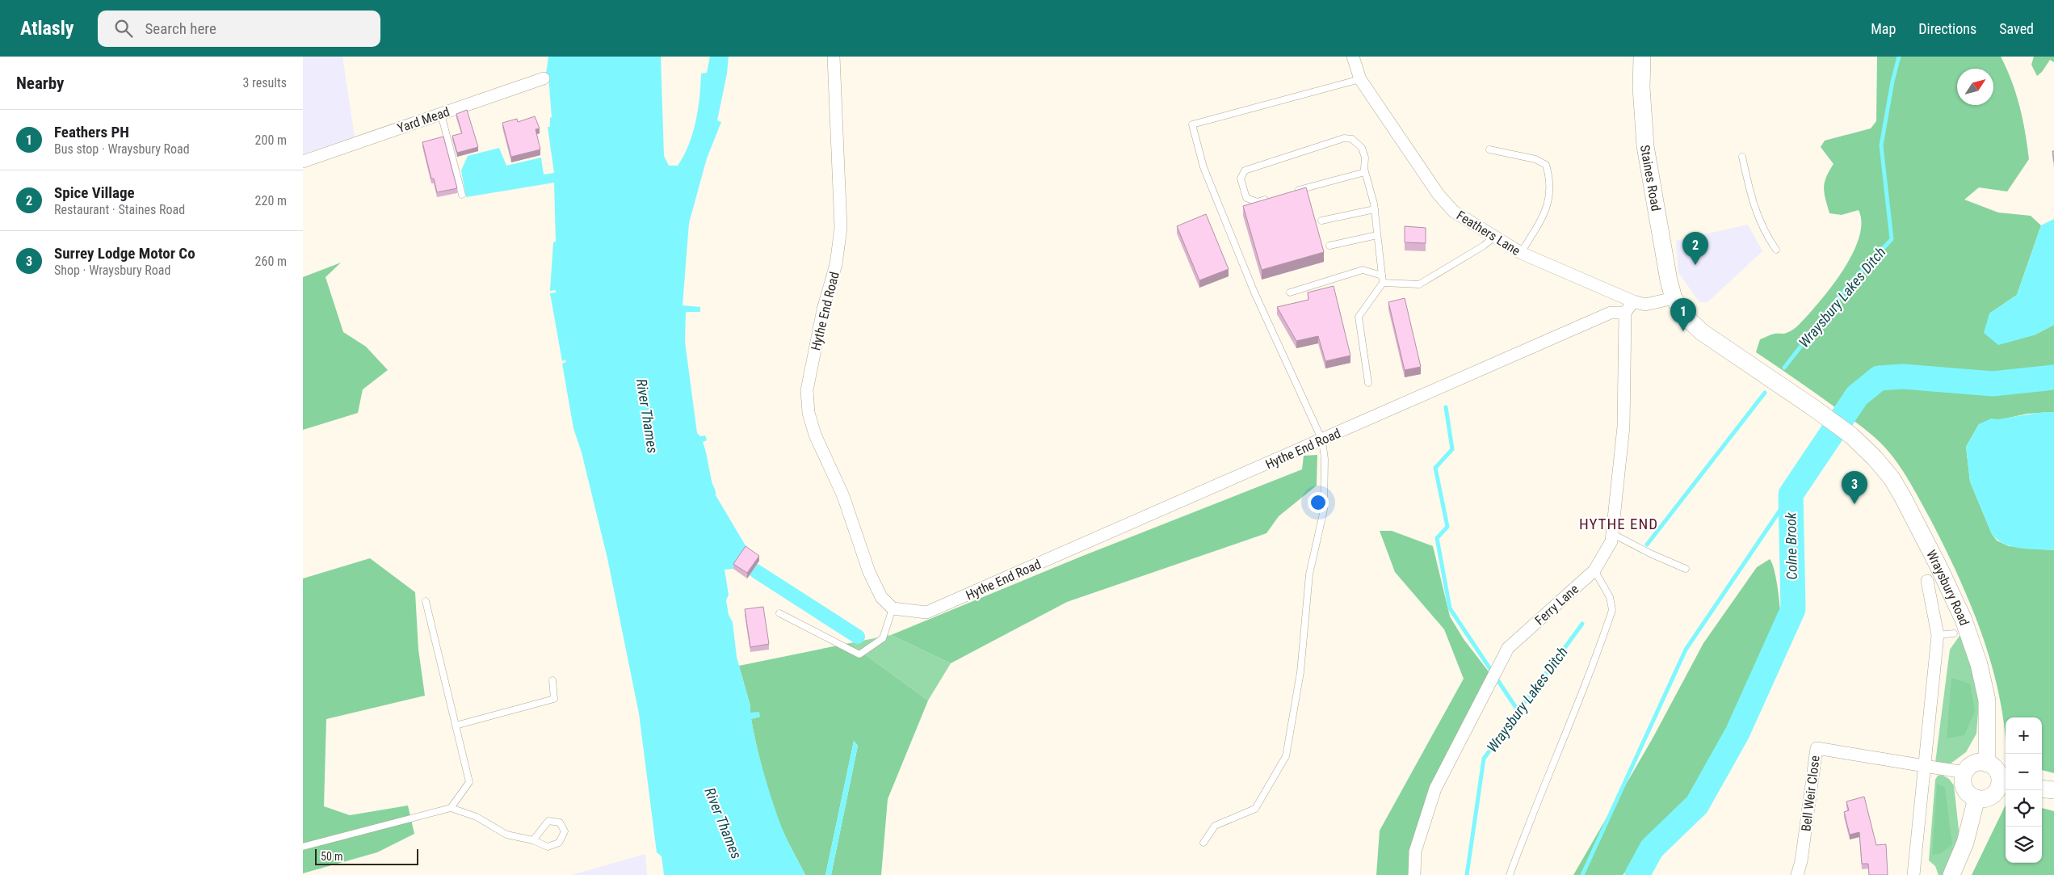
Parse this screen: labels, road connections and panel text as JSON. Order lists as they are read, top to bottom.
{
  "streets": {
    "main road": ["Staines Road", "Wraysbury Road"],
    "street": [
      "Yard Mead",
      "Feathers Lane",
      "Hythe End Road",
      "Ferry Lane",
      "Bell Weir Close"
    ]
  },
  "crossings": [
    ["Staines Road", "Feathers Lane"],
    ["Staines Road", "Wraysbury Road"],
    ["Feathers Lane", "Wraysbury Road"],
    ["Hythe End Road", "Ferry Lane"],
    ["Wraysbury Road", "Bell Weir Close"]
  ],
  "districts": ["HYTHE END"],
  "water": ["Wraysbury Lakes Ditch", "River Thames", "Colne Brook"],
  "scale_bar": "50 m",
  "north": "top right",
  "page": {
    "header": "Atlasly",
    "search": "Search here",
    "nav": ["Map", "Directions", "Saved"],
    "heading": ["Nearby", "3 results"],
    "list": [
      {
        "mark": "1",
        "name": "Feathers PH",
        "note": "Bus stop · Wraysbury Road",
        "value": "200 m"
      },
      {
        "mark": "2",
        "name": "Spice Village",
        "note": "Restaurant · Staines Road",
        "value": "220 m"
      },
      {
        "mark": "3",
        "name": "Surrey Lodge Motor Co",
        "note": "Shop · Wraysbury Road",
        "value": "260 m"
      }
    ],
    "pins": ["2", "1", "3"],
    "map_buttons": ["+", "−"],
    "scale": "50 m"
  }
}
